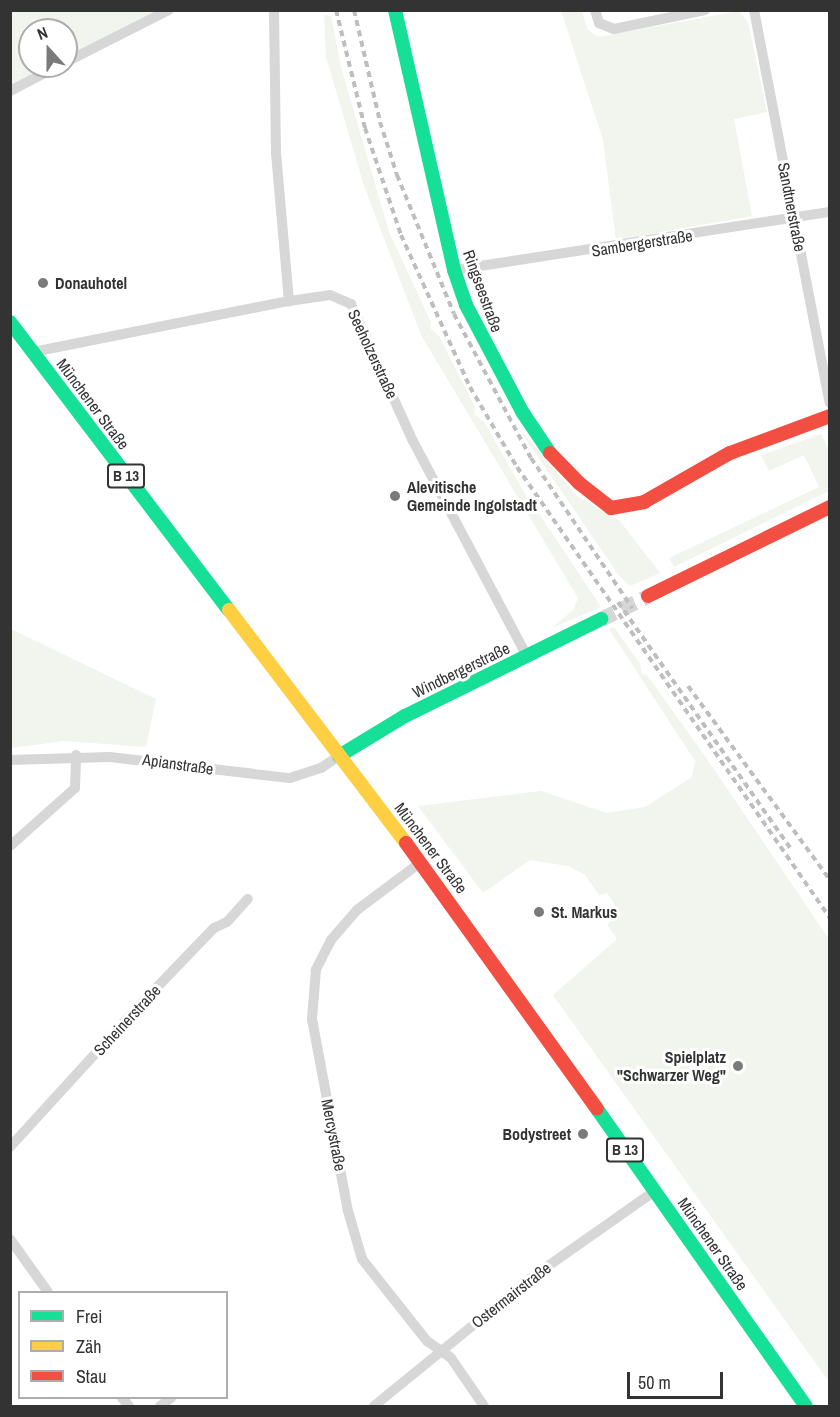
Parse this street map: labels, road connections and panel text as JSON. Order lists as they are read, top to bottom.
{
  "streets": {
    "main road": [
      "Ringseestraße",
      "Münchener Straße",
      "B 13",
      "Windbergerstraße"
    ],
    "street": [
      "Sandtnerstraße",
      "Sambergerstraße",
      "Seeholzerstraße",
      "Apianstraße",
      "Scheinerstraße",
      "Mercystraße",
      "Ostermairstraße"
    ]
  },
  "crossings": [
    ["Sandtnerstraße", "Sambergerstraße"],
    ["Sambergerstraße", "Ringseestraße"],
    ["Seeholzerstraße", "Münchener Straße"],
    ["Seeholzerstraße", "Windbergerstraße"],
    ["Münchener Straße", "Windbergerstraße"],
    ["Münchener Straße", "Apianstraße"],
    ["Münchener Straße", "Mercystraße"],
    ["Münchener Straße", "Ostermairstraße"],
    ["Windbergerstraße", "Apianstraße"],
    ["Mercystraße", "Ostermairstraße"]
  ],
  "places": [
    "Donauhotel",
    "Alevitische Gemeinde Ingolstadt",
    "St. Markus",
    "Spielplatz \"Schwarzer Weg\"",
    "Bodystreet"
  ],
  "legend": ["Frei", "Zäh", "Stau"],
  "scale_bar": "50 m",
  "north": "top"
}
